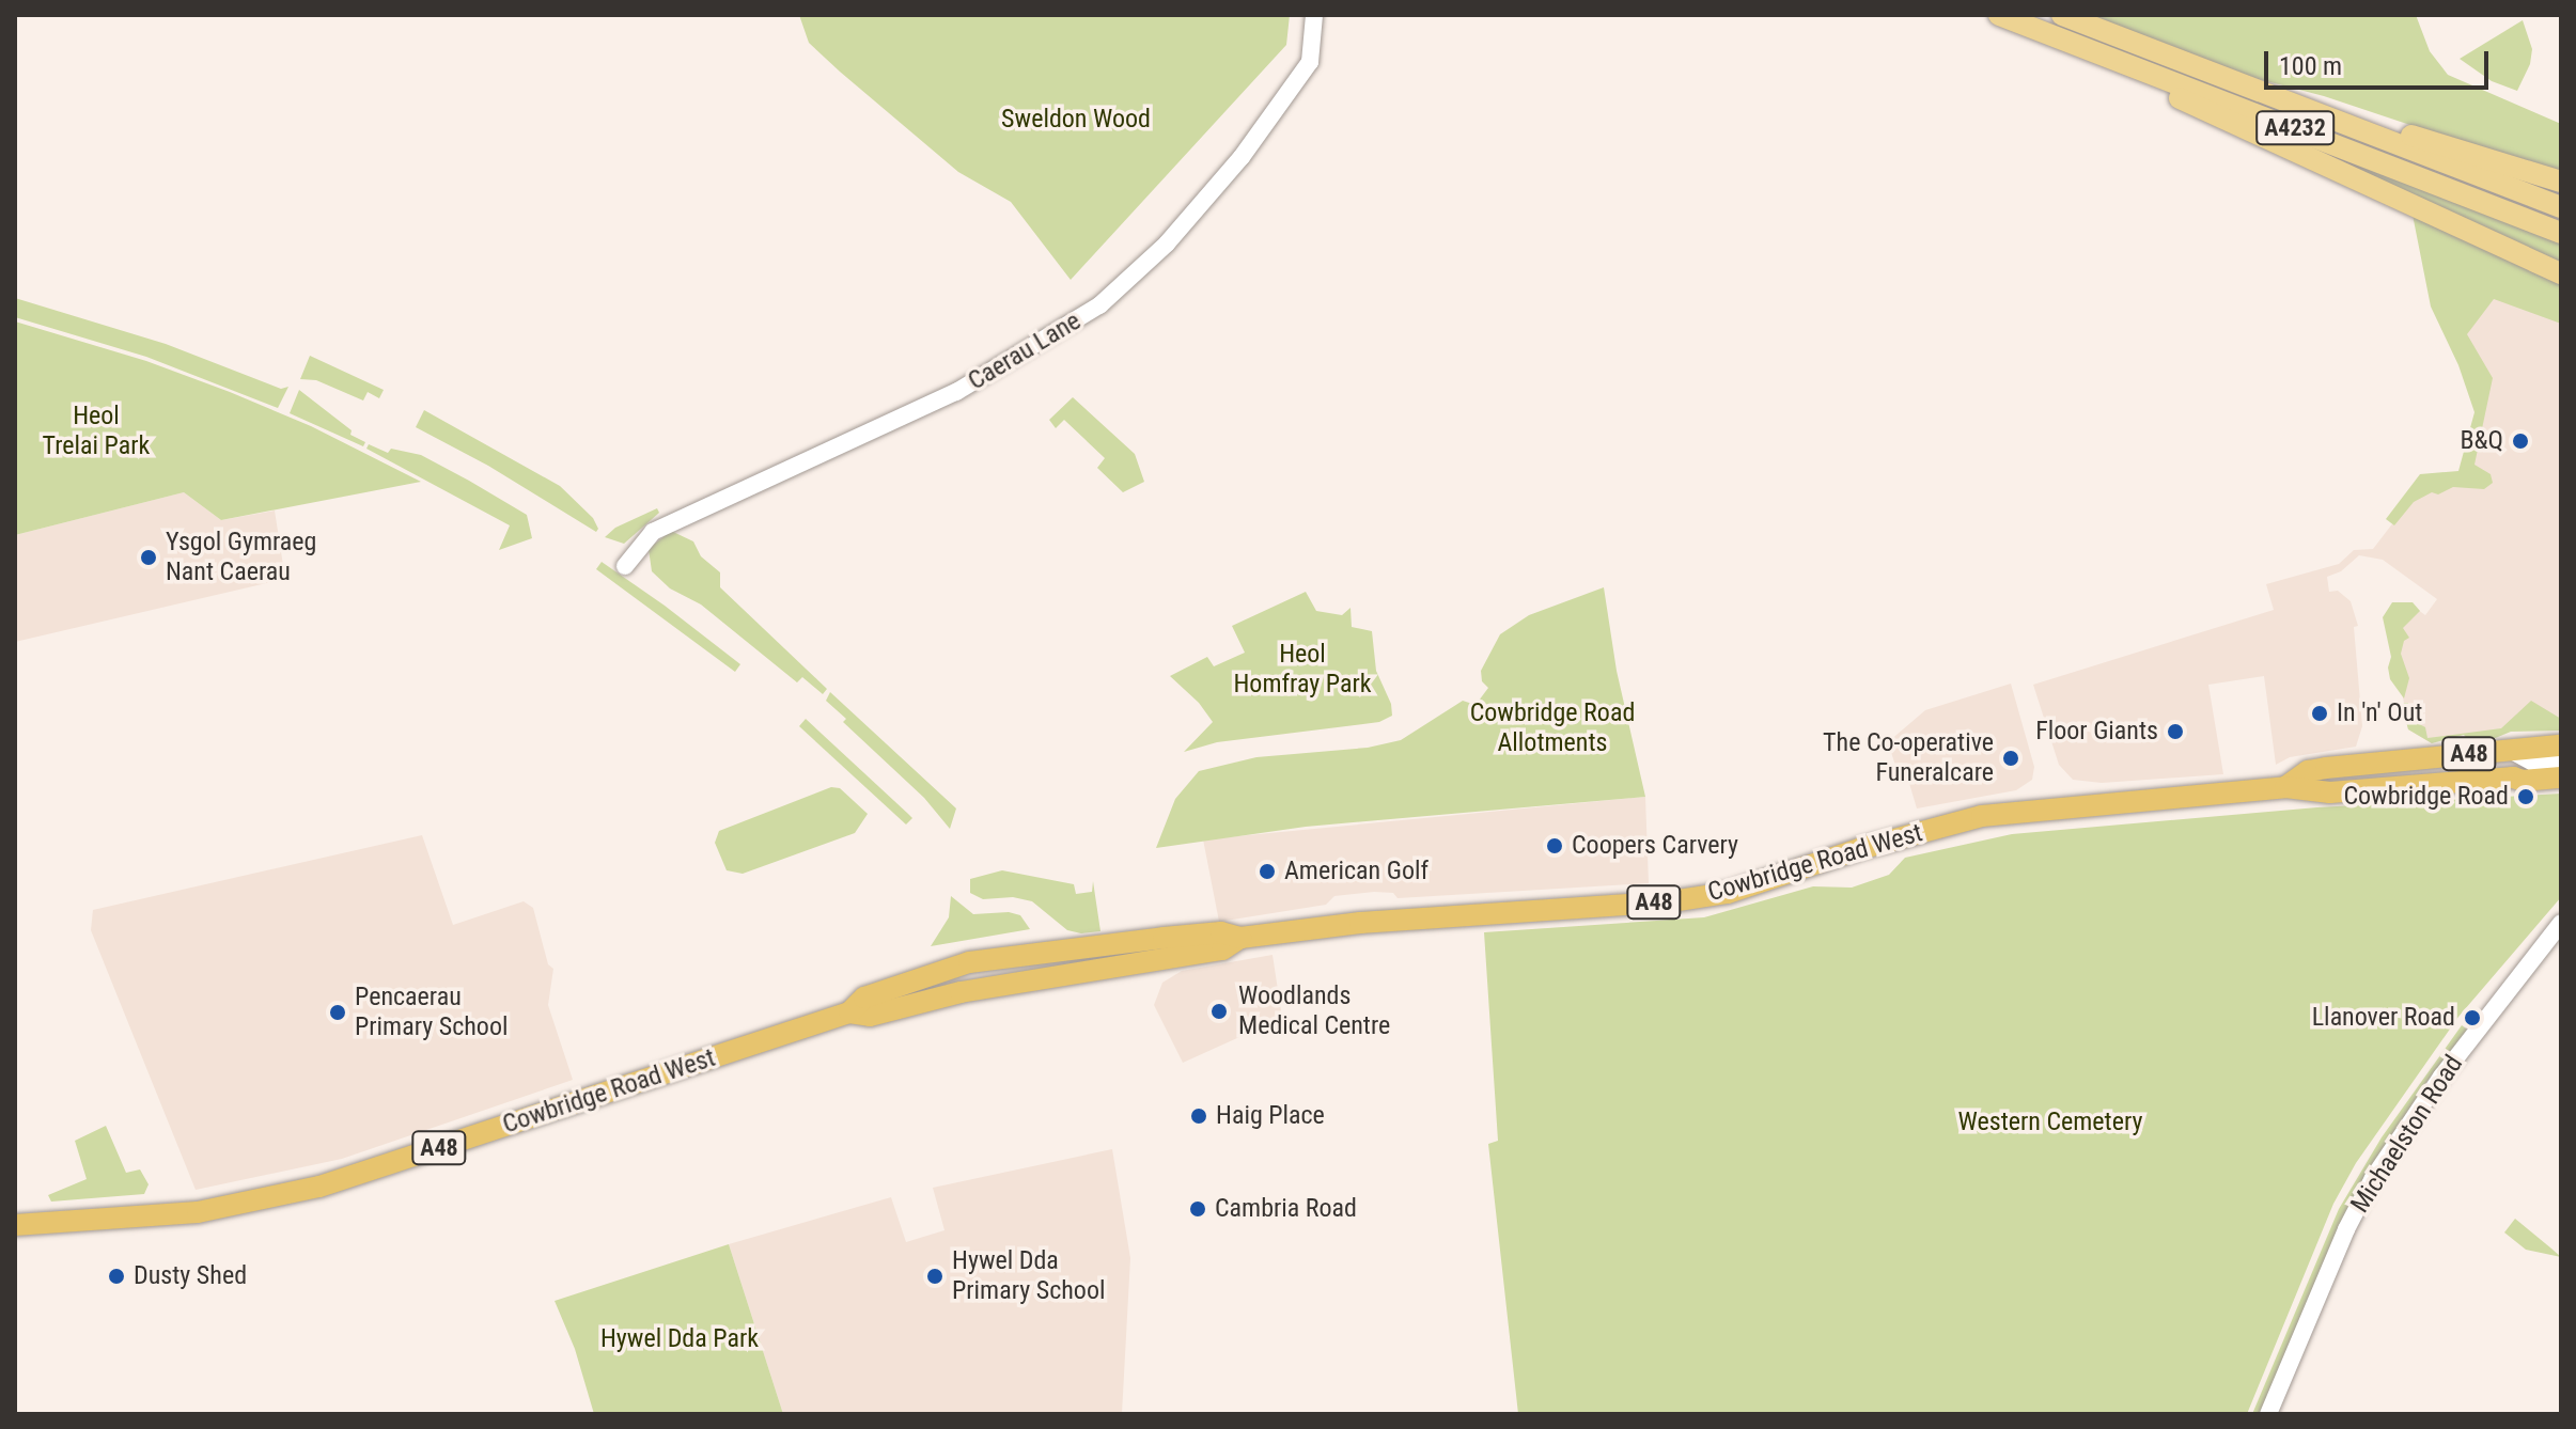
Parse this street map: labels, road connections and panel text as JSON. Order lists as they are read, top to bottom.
{
  "streets": {
    "highway": ["A48", "Cowbridge Road West"],
    "main road": ["A4232"],
    "street": ["Caerau Lane", "Michaelston Road"]
  },
  "parks": [
    "Sweldon Wood",
    "Heol Trelai Park",
    "Heol Homfray Park",
    "Cowbridge Road Allotments",
    "Western Cemetery",
    "Hywel Dda Park"
  ],
  "places": [
    "B&Q",
    "Ysgol Gymraeg Nant Caerau",
    "In 'n' Out",
    "Floor Giants",
    "The Co-operative Funeralcare",
    "Cowbridge Road",
    "Coopers Carvery",
    "American Golf",
    "Woodlands Medical Centre",
    "Pencaerau Primary School",
    "Llanover Road",
    "Haig Place",
    "Cambria Road",
    "Dusty Shed",
    "Hywel Dda Primary School"
  ],
  "scale_bar": "100 m"
}
